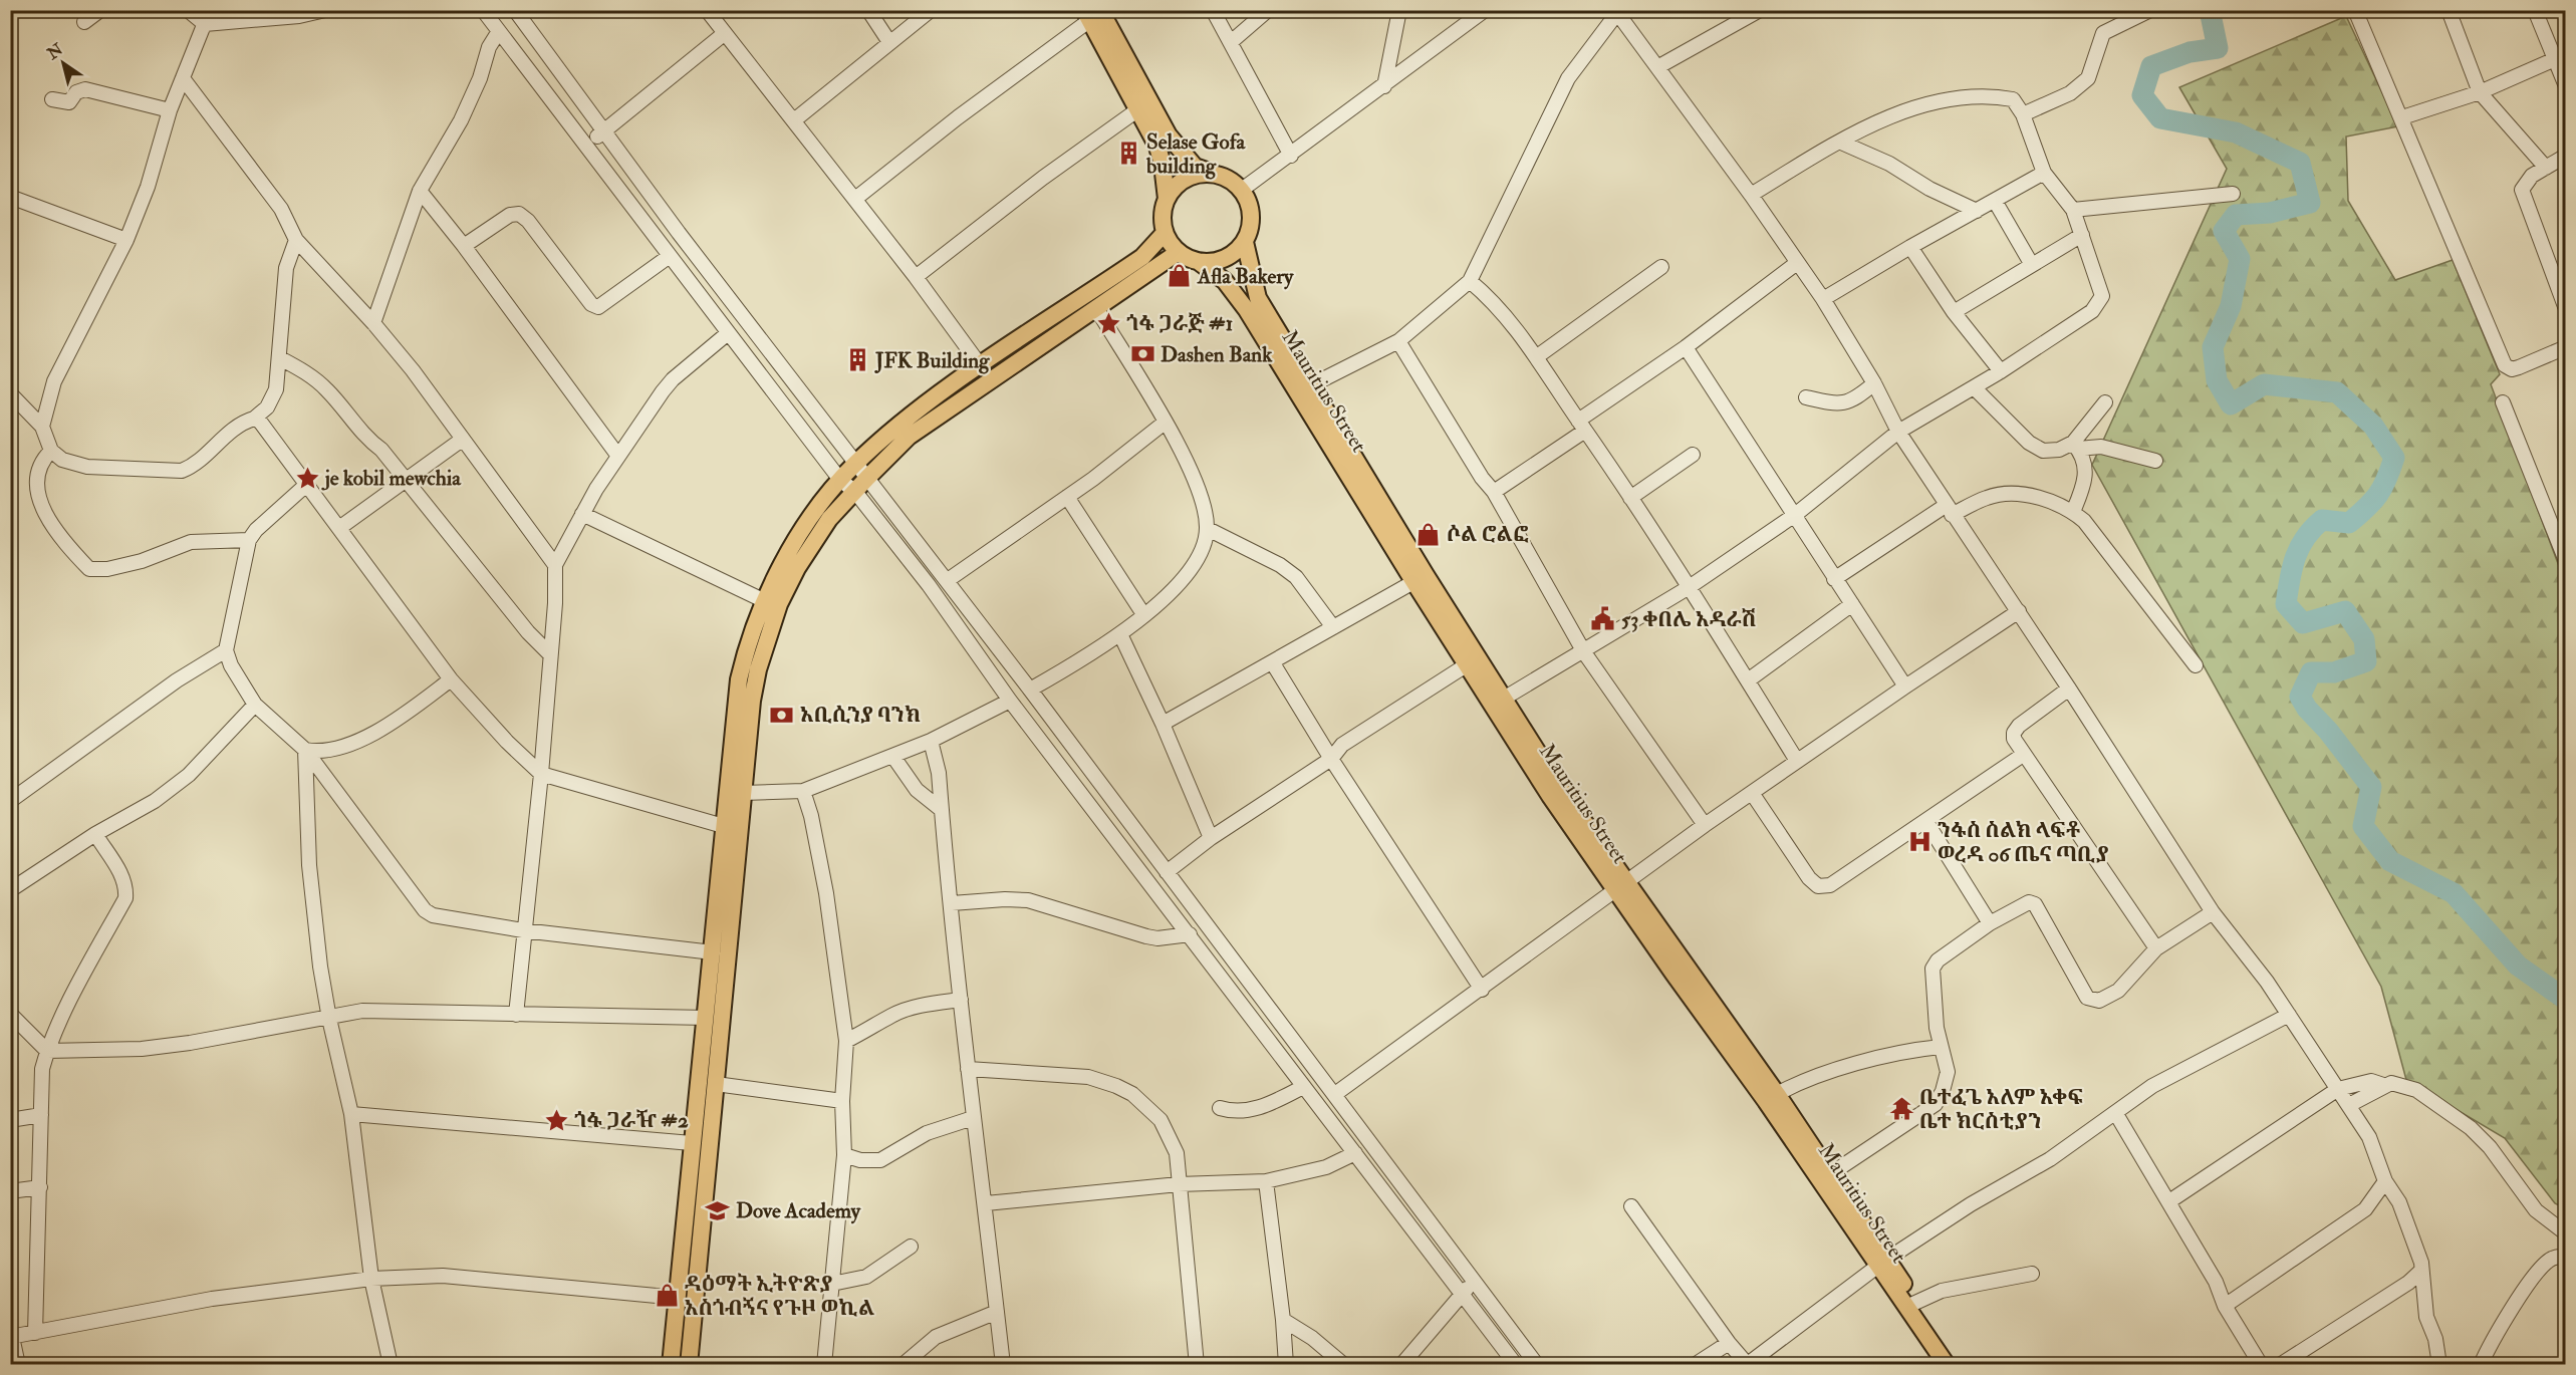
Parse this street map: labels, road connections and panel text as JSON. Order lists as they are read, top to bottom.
{
  "streets": {
    "main road": ["Mauritius Street"]
  },
  "places": {
    "building": ["Selase Gofa building", "JFK Building"],
    "shop": ["Afla Bakery", "ሶል ሮልፎ", "ዳዕማት ኢትዮጽያ አስጎብኝና የጉዞ ወኪል"],
    "place": ["ጎፋ ጋራጅ #1", "je kobil mewchia", "ጎፋ ጋራዥ #2"],
    "bank": ["Dashen Bank", "አቢሲንያ ባንክ"],
    "public building": ["53 ቀበሌ አዳራሽ"],
    "hospital": ["ንፋስ ስልክ ላፍቶ ወረዳ 06 ጤና ጣቢያ"],
    "temple": ["ቤተፈጌ አለም አቀፍ ቤተ ክርስቲያን"],
    "school or university": ["Dove Academy"]
  },
  "north": "top left"
}
